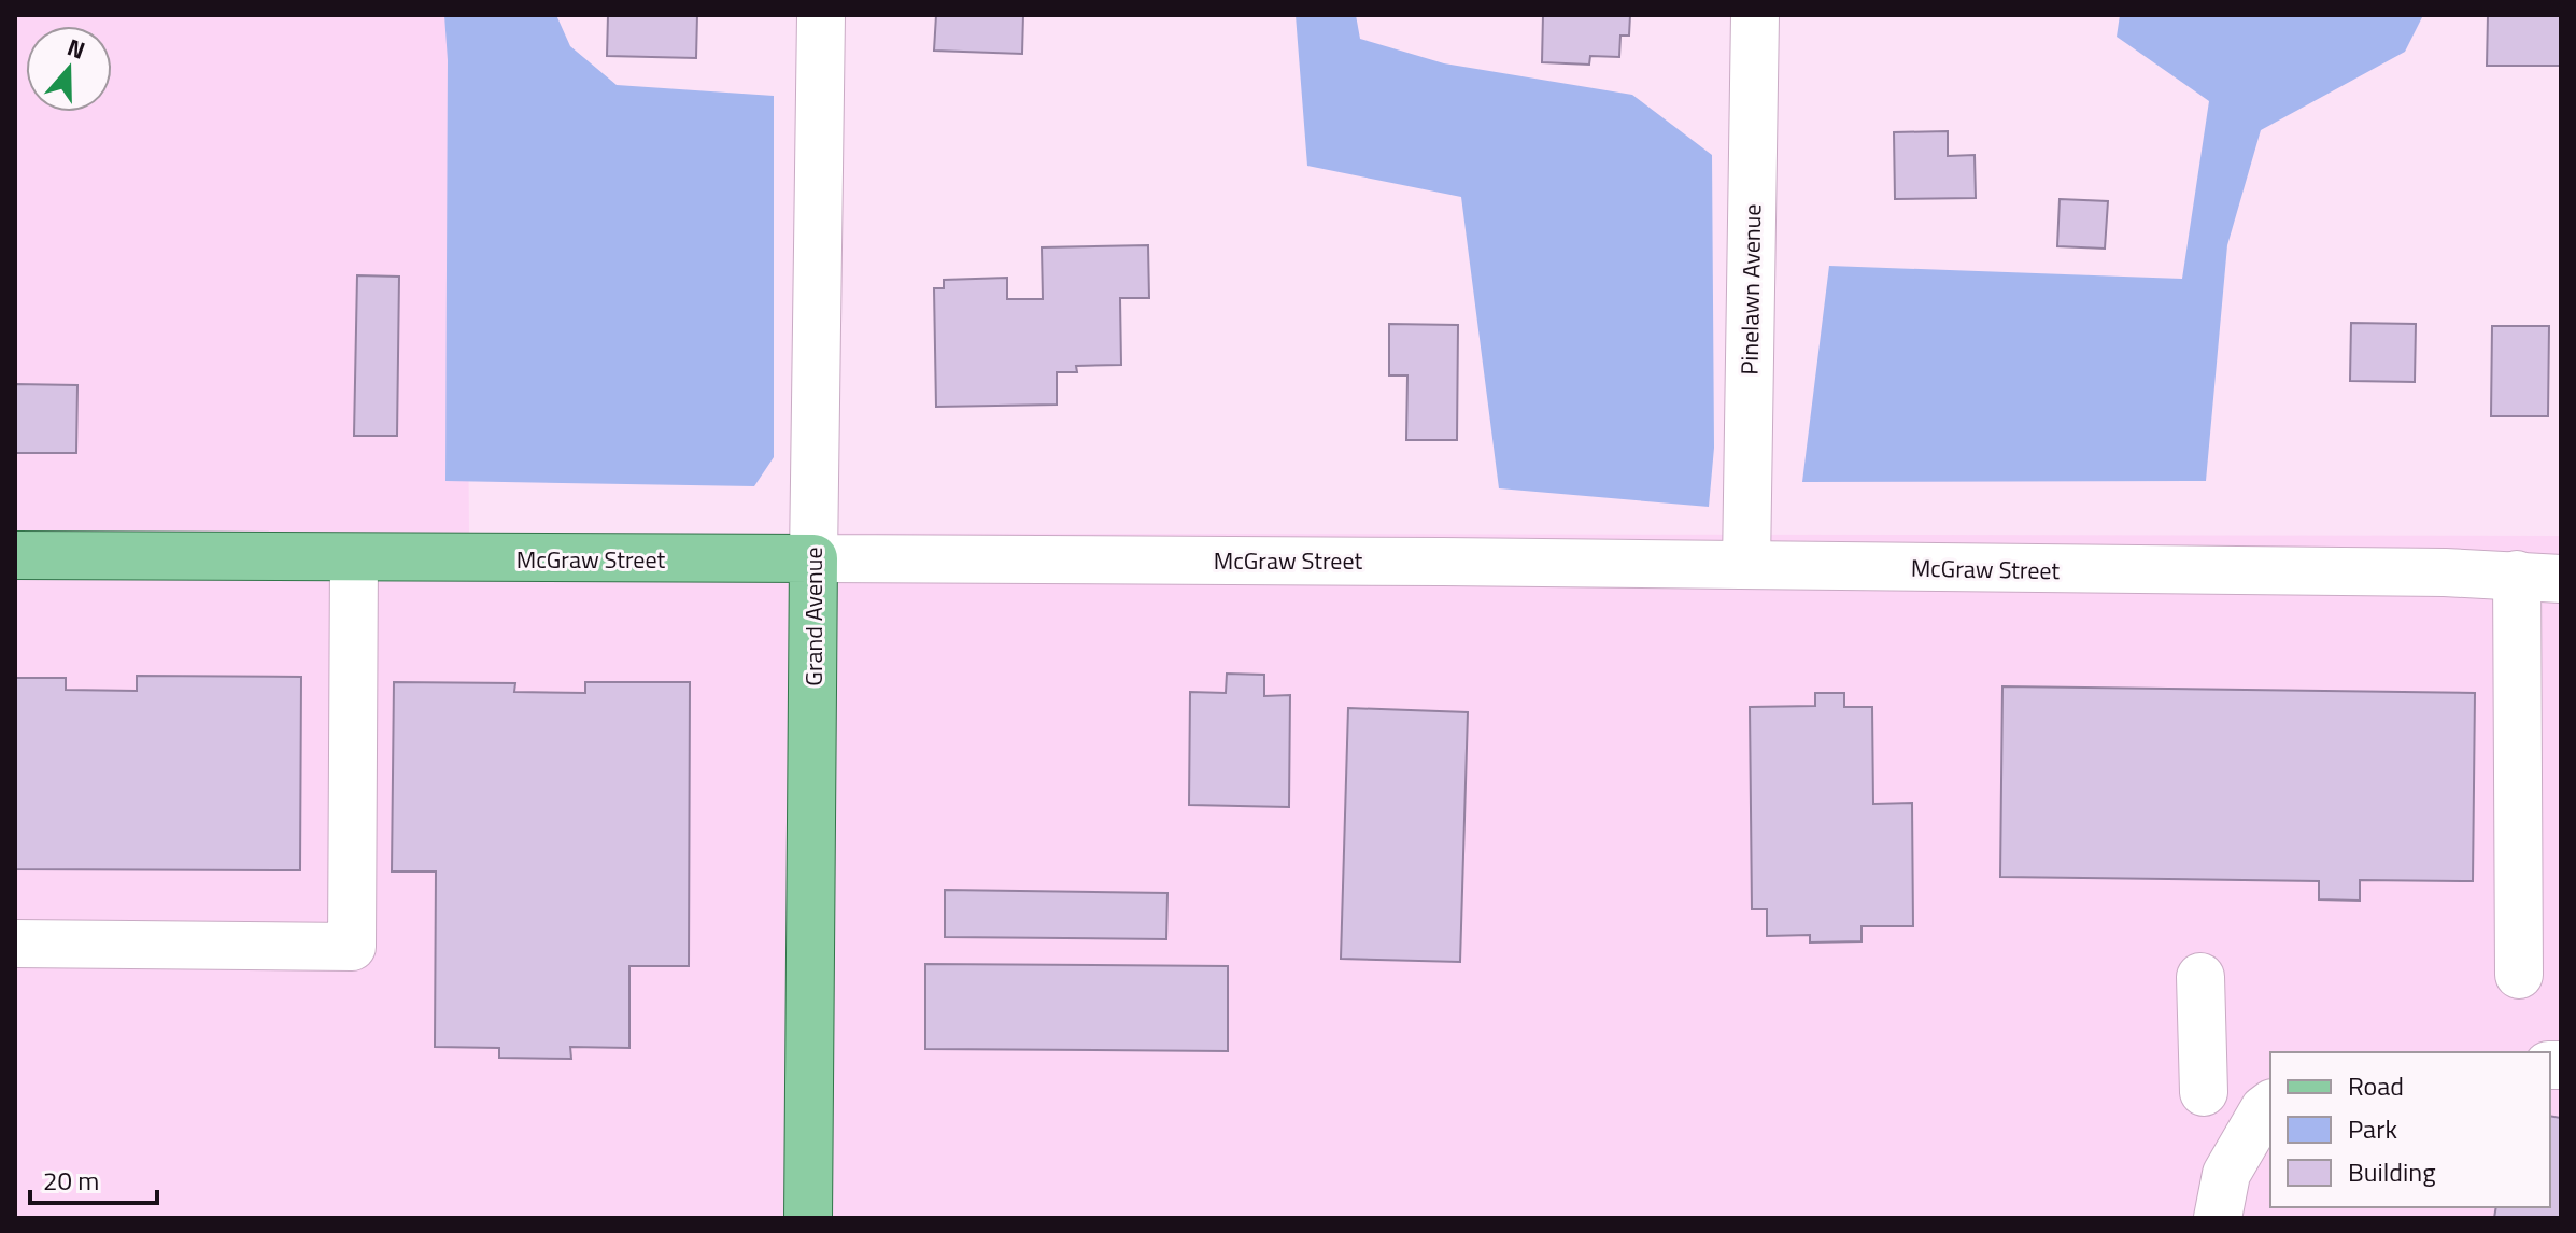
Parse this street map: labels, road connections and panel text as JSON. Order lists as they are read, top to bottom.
{
  "streets": {
    "main road": ["McGraw Street", "Grand Avenue"],
    "street": ["Pinelawn Avenue"]
  },
  "crossings": [
    ["Pinelawn Avenue", "McGraw Street"],
    ["McGraw Street", "Grand Avenue"]
  ],
  "legend": ["Road", "Park", "Building"],
  "scale_bar": "20 m",
  "north": "top"
}
